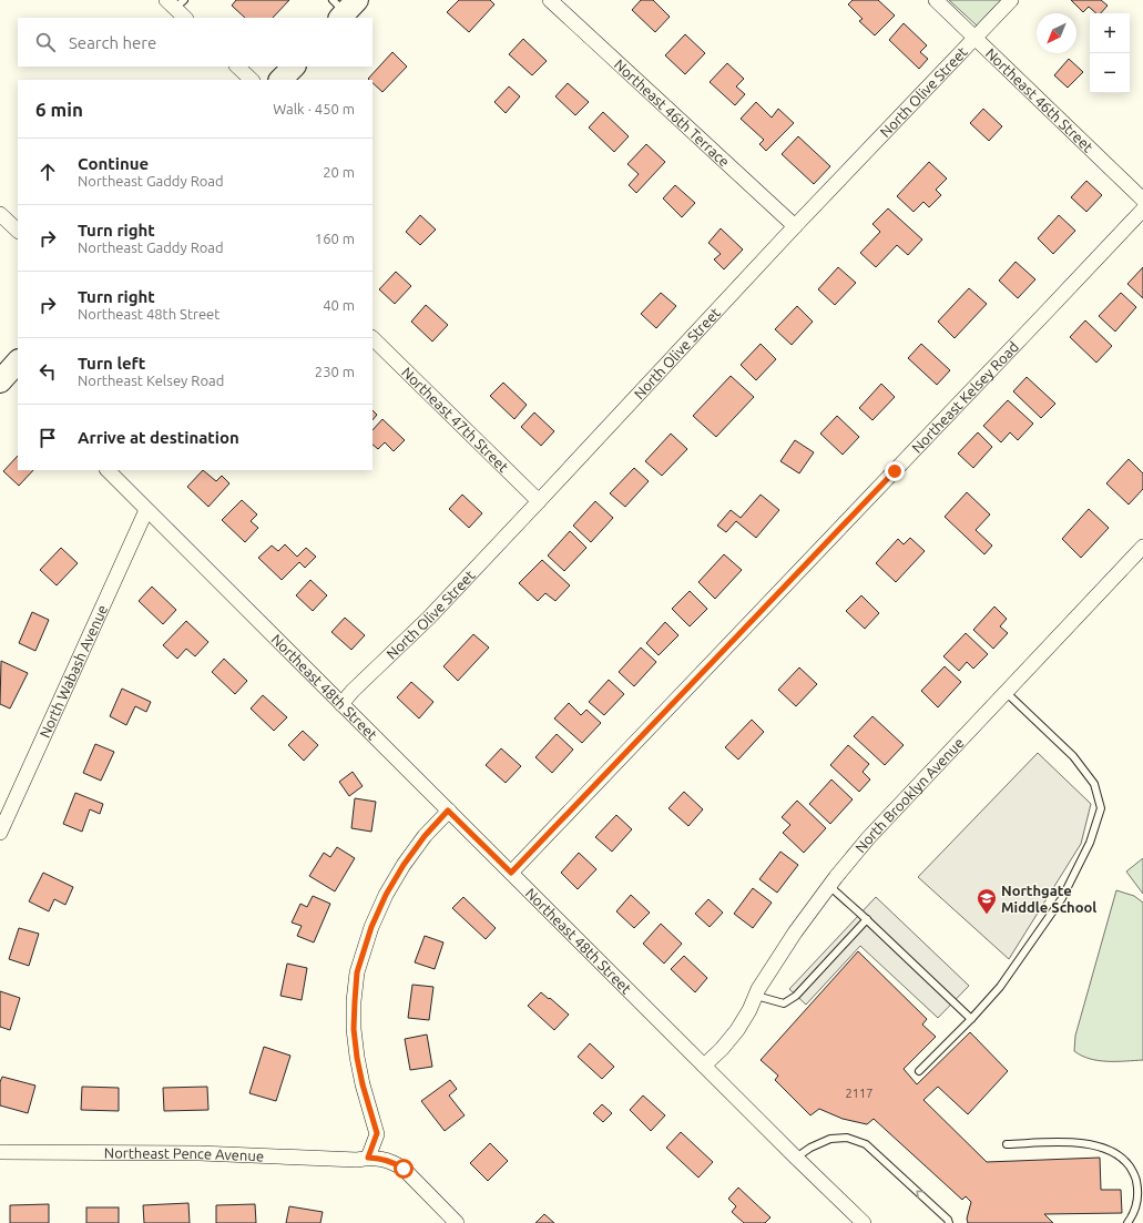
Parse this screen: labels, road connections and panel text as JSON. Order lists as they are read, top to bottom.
{
  "streets": {
    "street": [
      "North Olive Street",
      "Northeast 46th Street",
      "Northeast 46th Terrace",
      "Northeast Kelsey Road",
      "Northeast 47th Street",
      "North Wabash Avenue",
      "Northeast 48th Street",
      "North Brooklyn Avenue",
      "Northeast Pence Avenue"
    ]
  },
  "crossings": [
    ["North Olive Street", "Northeast 46th Street"],
    ["North Olive Street", "Northeast 46th Terrace"],
    ["North Olive Street", "Northeast 47th Street"],
    ["North Olive Street", "Northeast 48th Street"],
    ["Northeast Kelsey Road", "Northeast 48th Street"],
    ["North Wabash Avenue", "Northeast 48th Street"],
    ["Northeast 48th Street", "North Brooklyn Avenue"]
  ],
  "places": {
    "school or university": ["Northgate Middle School"]
  },
  "house_numbers": ["2117"],
  "north": "bottom left",
  "page": {
    "map_buttons": ["+", "−"],
    "search": "Search here",
    "heading": ["6 min", "Walk · 450 m"],
    "list": [
      ["Continue", "Northeast Gaddy Road", "20 m"],
      ["Turn right", "Northeast Gaddy Road", "160 m"],
      ["Turn right", "Northeast 48th Street", "40 m"],
      ["Turn left", "Northeast Kelsey Road", "230 m"],
      "Arrive at destination"
    ]
  }
}
